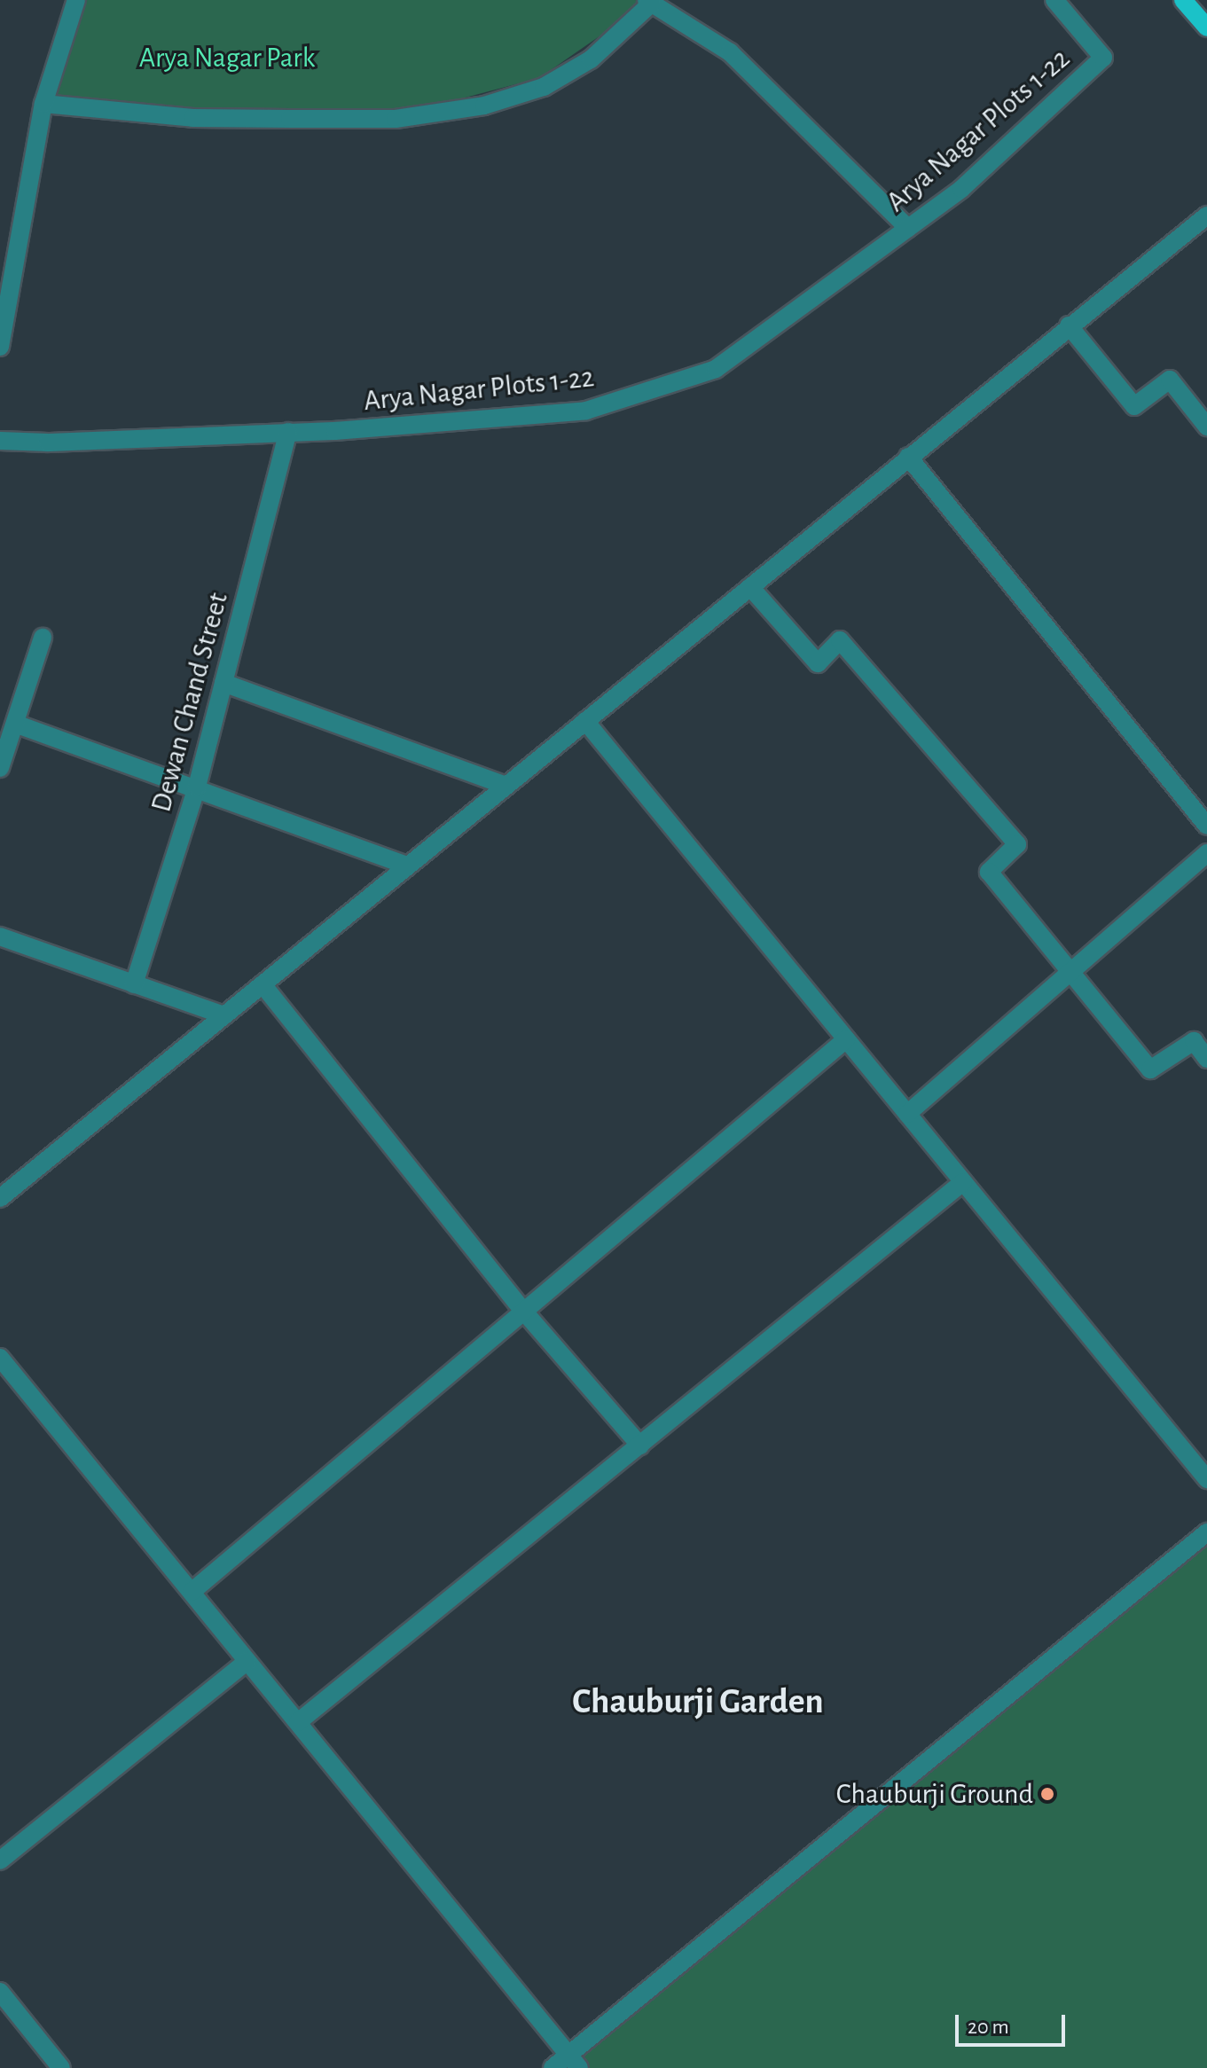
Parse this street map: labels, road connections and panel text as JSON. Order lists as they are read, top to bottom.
{
  "streets": {
    "street": ["Arya Nagar Plots 1-22", "Dewan Chand Street"]
  },
  "crossings": [
    ["Arya Nagar Plots 1-22", "Dewan Chand Street"]
  ],
  "districts": ["Chauburji Garden"],
  "parks": ["Arya Nagar Park"],
  "places": ["Chauburji Ground"],
  "scale_bar": "20 m"
}
